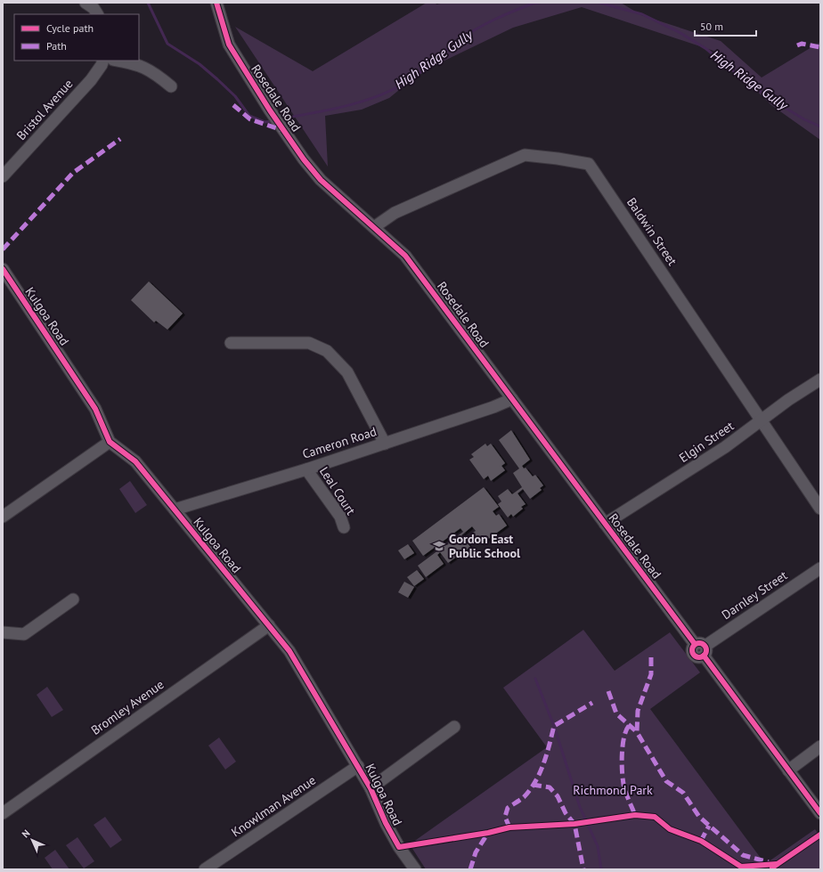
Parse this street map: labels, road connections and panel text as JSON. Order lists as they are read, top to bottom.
{
  "streets": {
    "street": [
      "Rosedale Road",
      "Bristol Avenue",
      "Baldwin Street",
      "Kulgoa Road",
      "Elgin Street",
      "Cameron Road",
      "Leal Court",
      "Darnley Street",
      "Bromley Avenue",
      "Knowlman Avenue"
    ]
  },
  "crossings": [
    ["Rosedale Road", "Baldwin Street"],
    ["Rosedale Road", "Elgin Street"],
    ["Rosedale Road", "Cameron Road"],
    ["Rosedale Road", "Darnley Street"],
    ["Baldwin Street", "Elgin Street"],
    ["Kulgoa Road", "Cameron Road"],
    ["Kulgoa Road", "Bromley Avenue"],
    ["Kulgoa Road", "Knowlman Avenue"],
    ["Cameron Road", "Leal Court"]
  ],
  "water": ["High Ridge Gully"],
  "parks": ["Richmond Park"],
  "places": {
    "school or university": ["Gordon East Public School"]
  },
  "legend": ["Cycle path", "Path"],
  "scale_bar": "50 m",
  "north": "top left"
}
